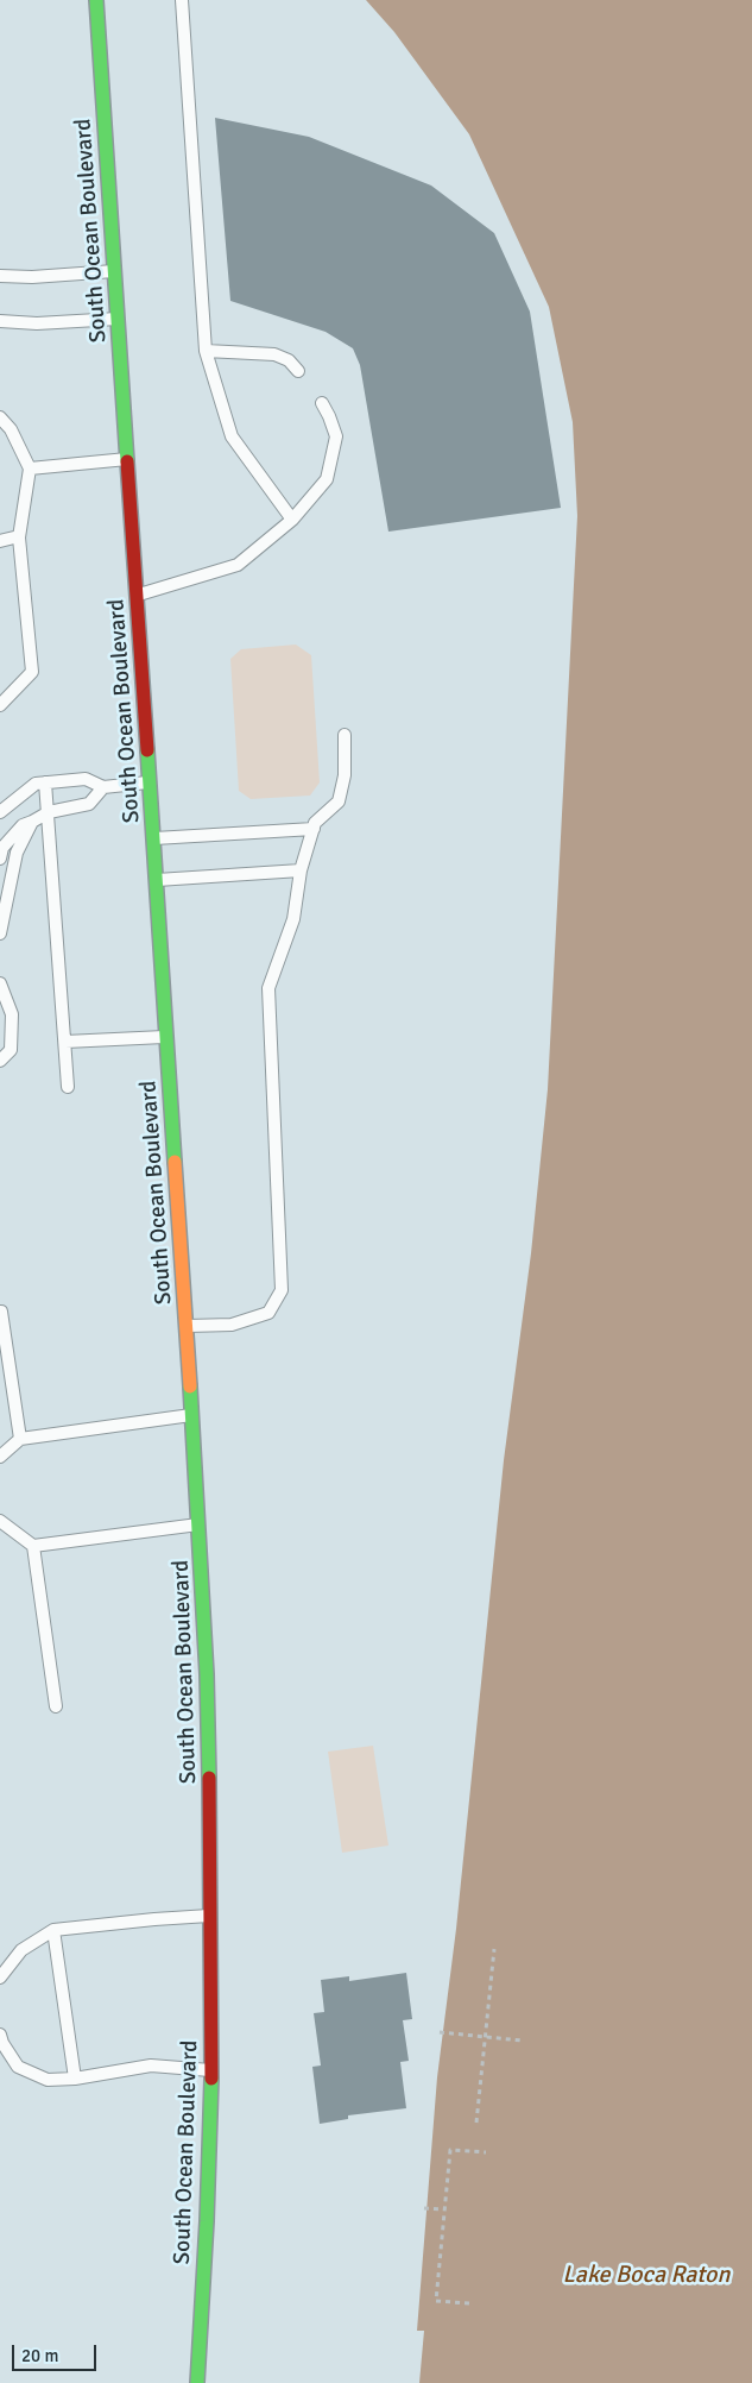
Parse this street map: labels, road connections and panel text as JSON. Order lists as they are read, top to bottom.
{
  "streets": {
    "main road": ["South Ocean Boulevard"]
  },
  "water": ["Lake Boca Raton"],
  "scale_bar": "20 m"
}
